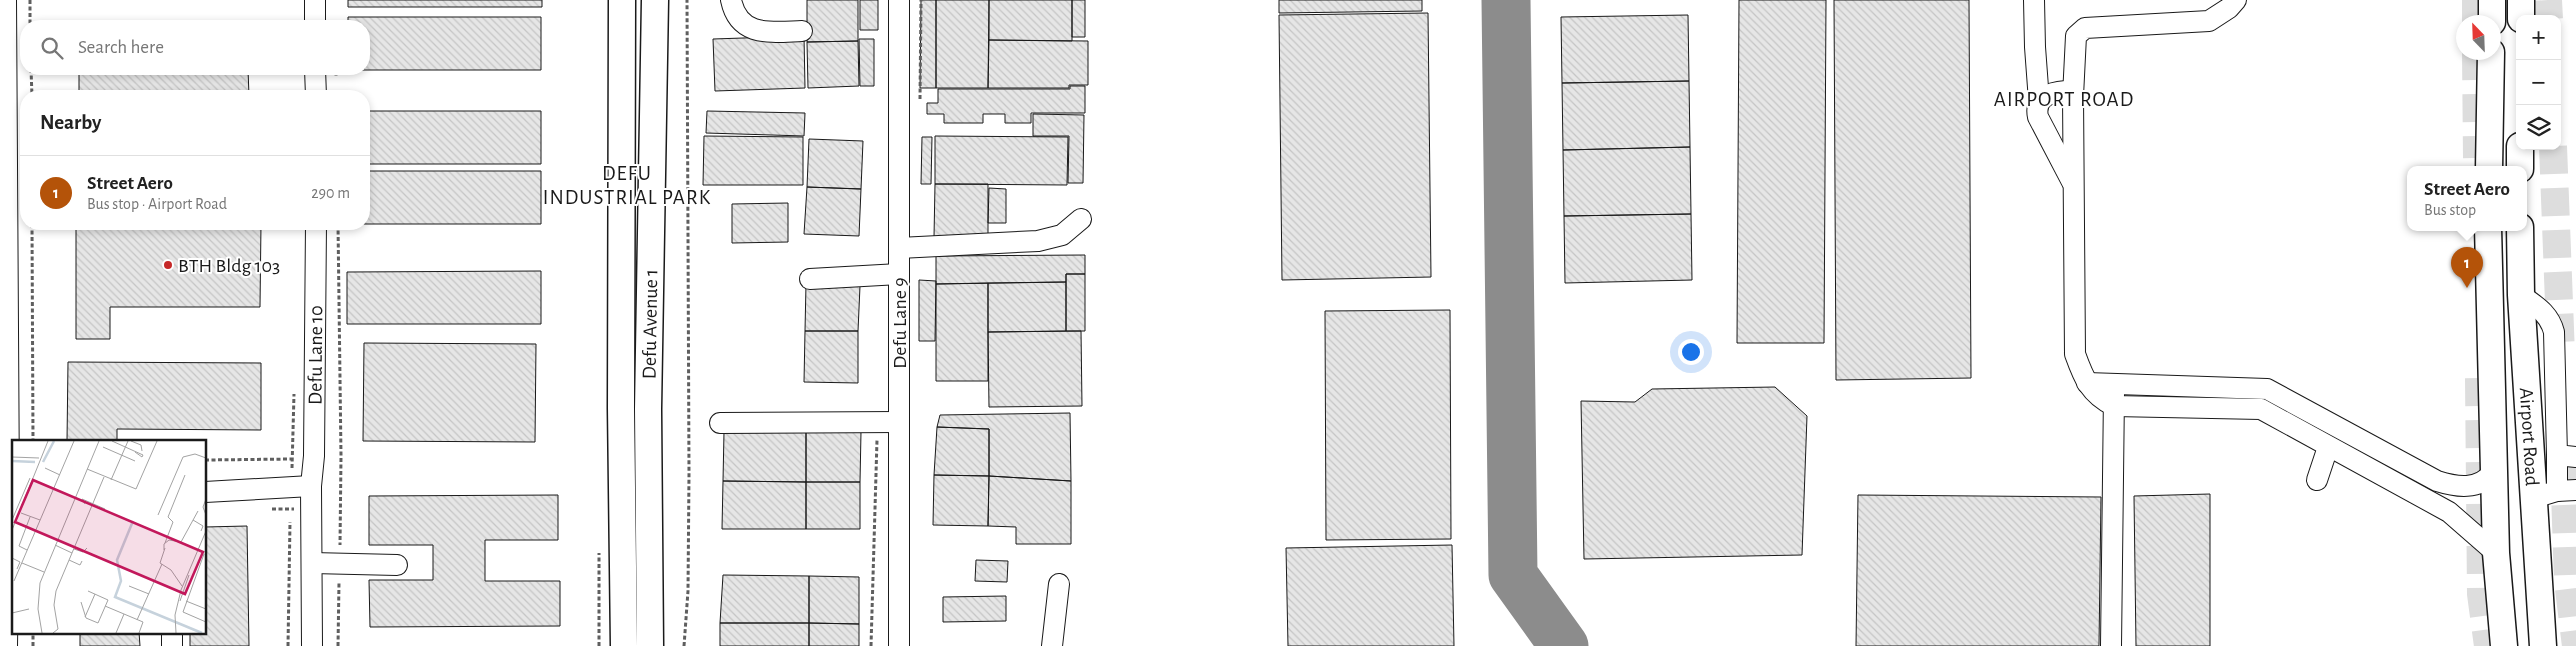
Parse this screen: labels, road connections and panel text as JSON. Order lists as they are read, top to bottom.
{
  "streets": {
    "main road": ["Defu Avenue 1", "Airport Road"],
    "street": ["Defu Lane 9", "Defu Lane 10"]
  },
  "districts": ["AIRPORT ROAD", "DEFU INDUSTRIAL PARK"],
  "places": ["BTH Bldg 103"],
  "north": "top left",
  "page": {
    "map_buttons": ["+", "−"],
    "search": "Search here",
    "heading": "Nearby",
    "list": [
      {
        "mark": "1",
        "name": "Street Aero",
        "note": "Bus stop · Airport Road",
        "value": "290 m"
      }
    ],
    "popup": ["Street Aero", "Bus stop"],
    "pins": "1"
  }
}
